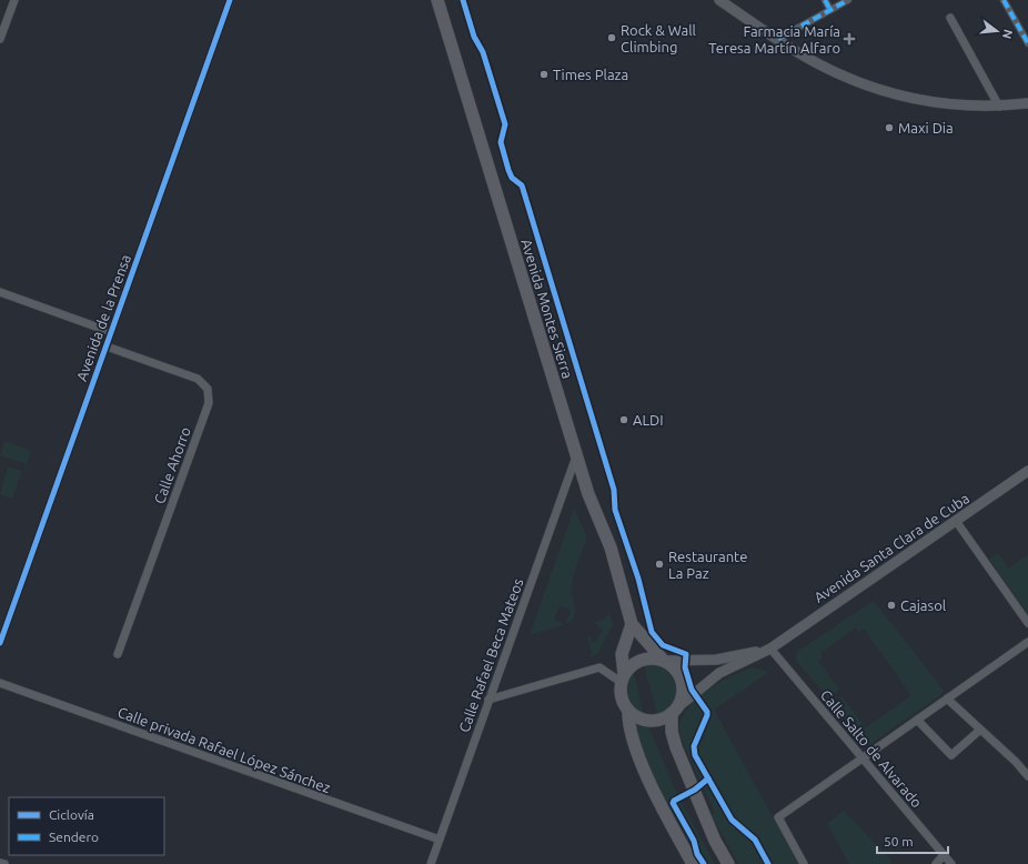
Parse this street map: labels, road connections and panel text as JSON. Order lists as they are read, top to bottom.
{
  "streets": {
    "main road": ["Avenida Montes Sierra"],
    "street": [
      "Avenida de la Prensa",
      "Calle Ahorro",
      "Avenida Santa Clara de Cuba",
      "Calle Rafael Beca Mateos",
      "Calle Salto de Alvarado",
      "Calle privada Rafael López Sánchez"
    ]
  },
  "crossings": [
    ["Avenida Montes Sierra", "Avenida Santa Clara de Cuba"],
    ["Avenida Montes Sierra", "Calle Rafael Beca Mateos"],
    ["Avenida de la Prensa", "Calle Ahorro"],
    ["Avenida Santa Clara de Cuba", "Calle Salto de Alvarado"],
    ["Calle Rafael Beca Mateos", "Calle privada Rafael López Sánchez"]
  ],
  "places": {
    "other": [
      "Rock & Wall Climbing",
      "Times Plaza",
      "Maxi Dia",
      "ALDI",
      "Restaurante La Paz",
      "Cajasol"
    ],
    "health": ["Farmacia María Teresa Martín Alfaro"]
  },
  "legend": ["Ciclovía", "Sendero"],
  "scale_bar": "50 m",
  "north": "right"
}
